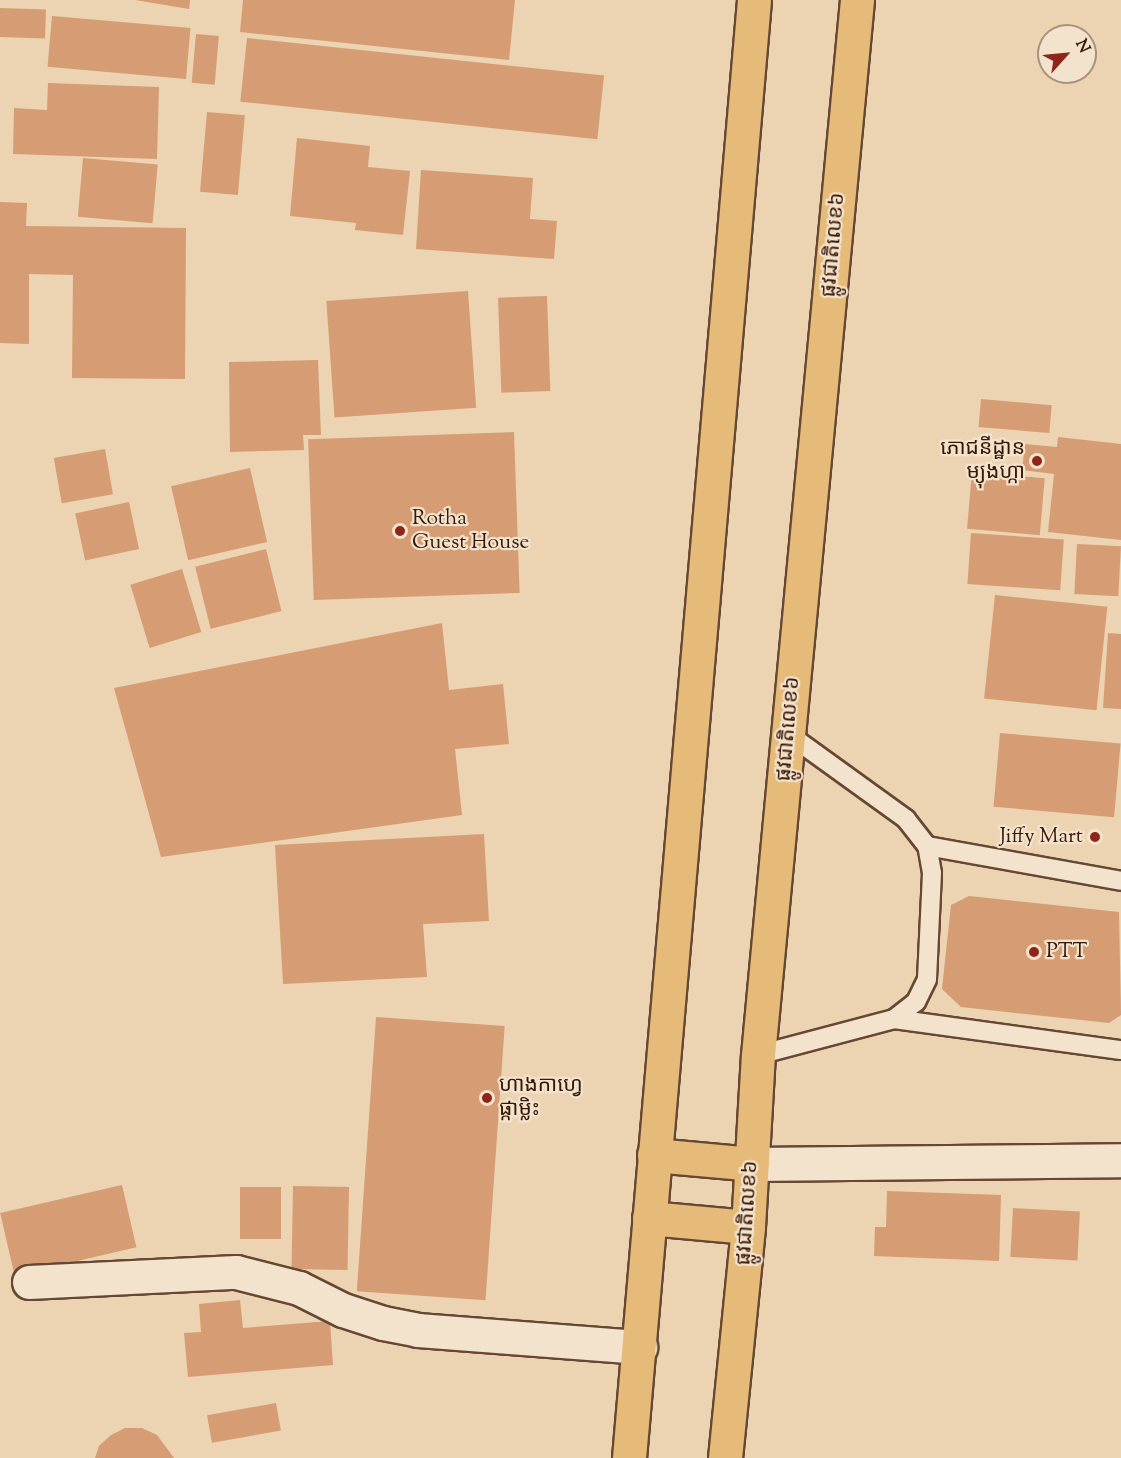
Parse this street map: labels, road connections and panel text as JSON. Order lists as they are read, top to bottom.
{
  "streets": {
    "main road": ["ផ្លូវជាតិលេខ៦"]
  },
  "places": [
    "ភោជនីដ្ឋាន ម្យុងហ្កា",
    "Rotha Guest House",
    "Jiffy Mart",
    "PTT",
    "ហាងកាហ្វេ ផ្កាម្លិះ"
  ],
  "north": "top right"
}
